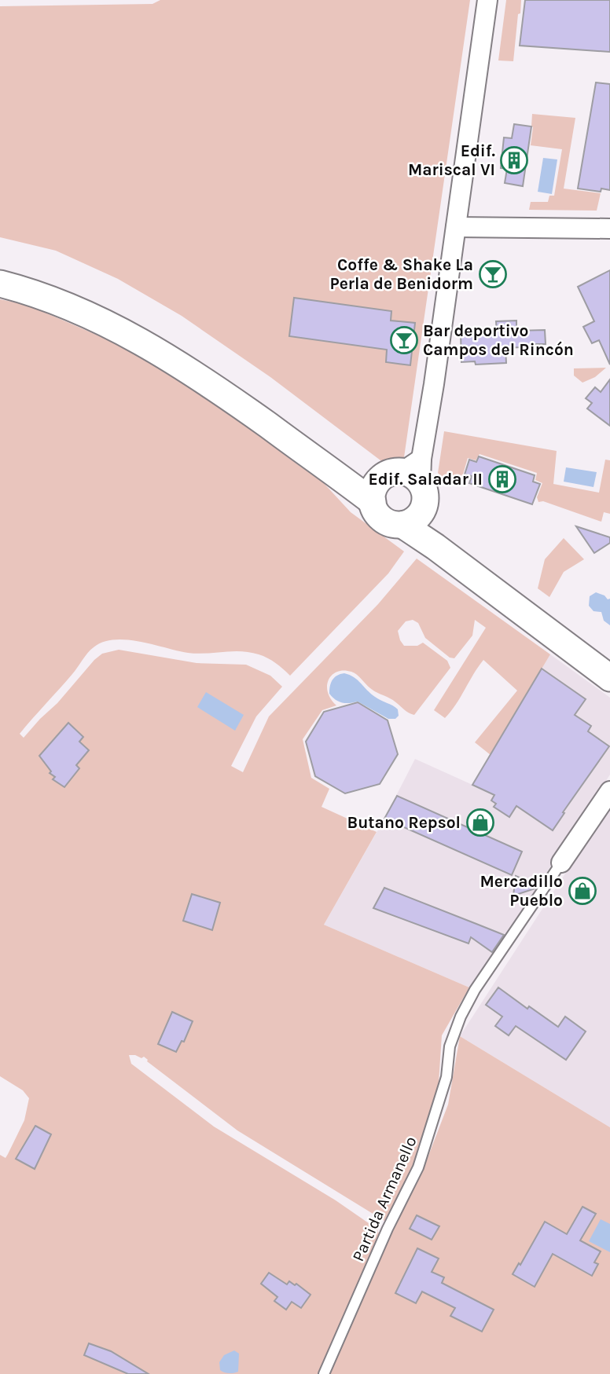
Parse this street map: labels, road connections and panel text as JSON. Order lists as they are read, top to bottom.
{
  "streets": {
    "lane": ["Partida Armanello"]
  },
  "places": {
    "building": ["Edif. Mariscal VI", "Edif. Saladar II"],
    "bar": ["Coffe & Shake La Perla de Benidorm", "Bar deportivo Campos del Rincón"],
    "shop": ["Butano Repsol", "Mercadillo Pueblo"]
  }
}
